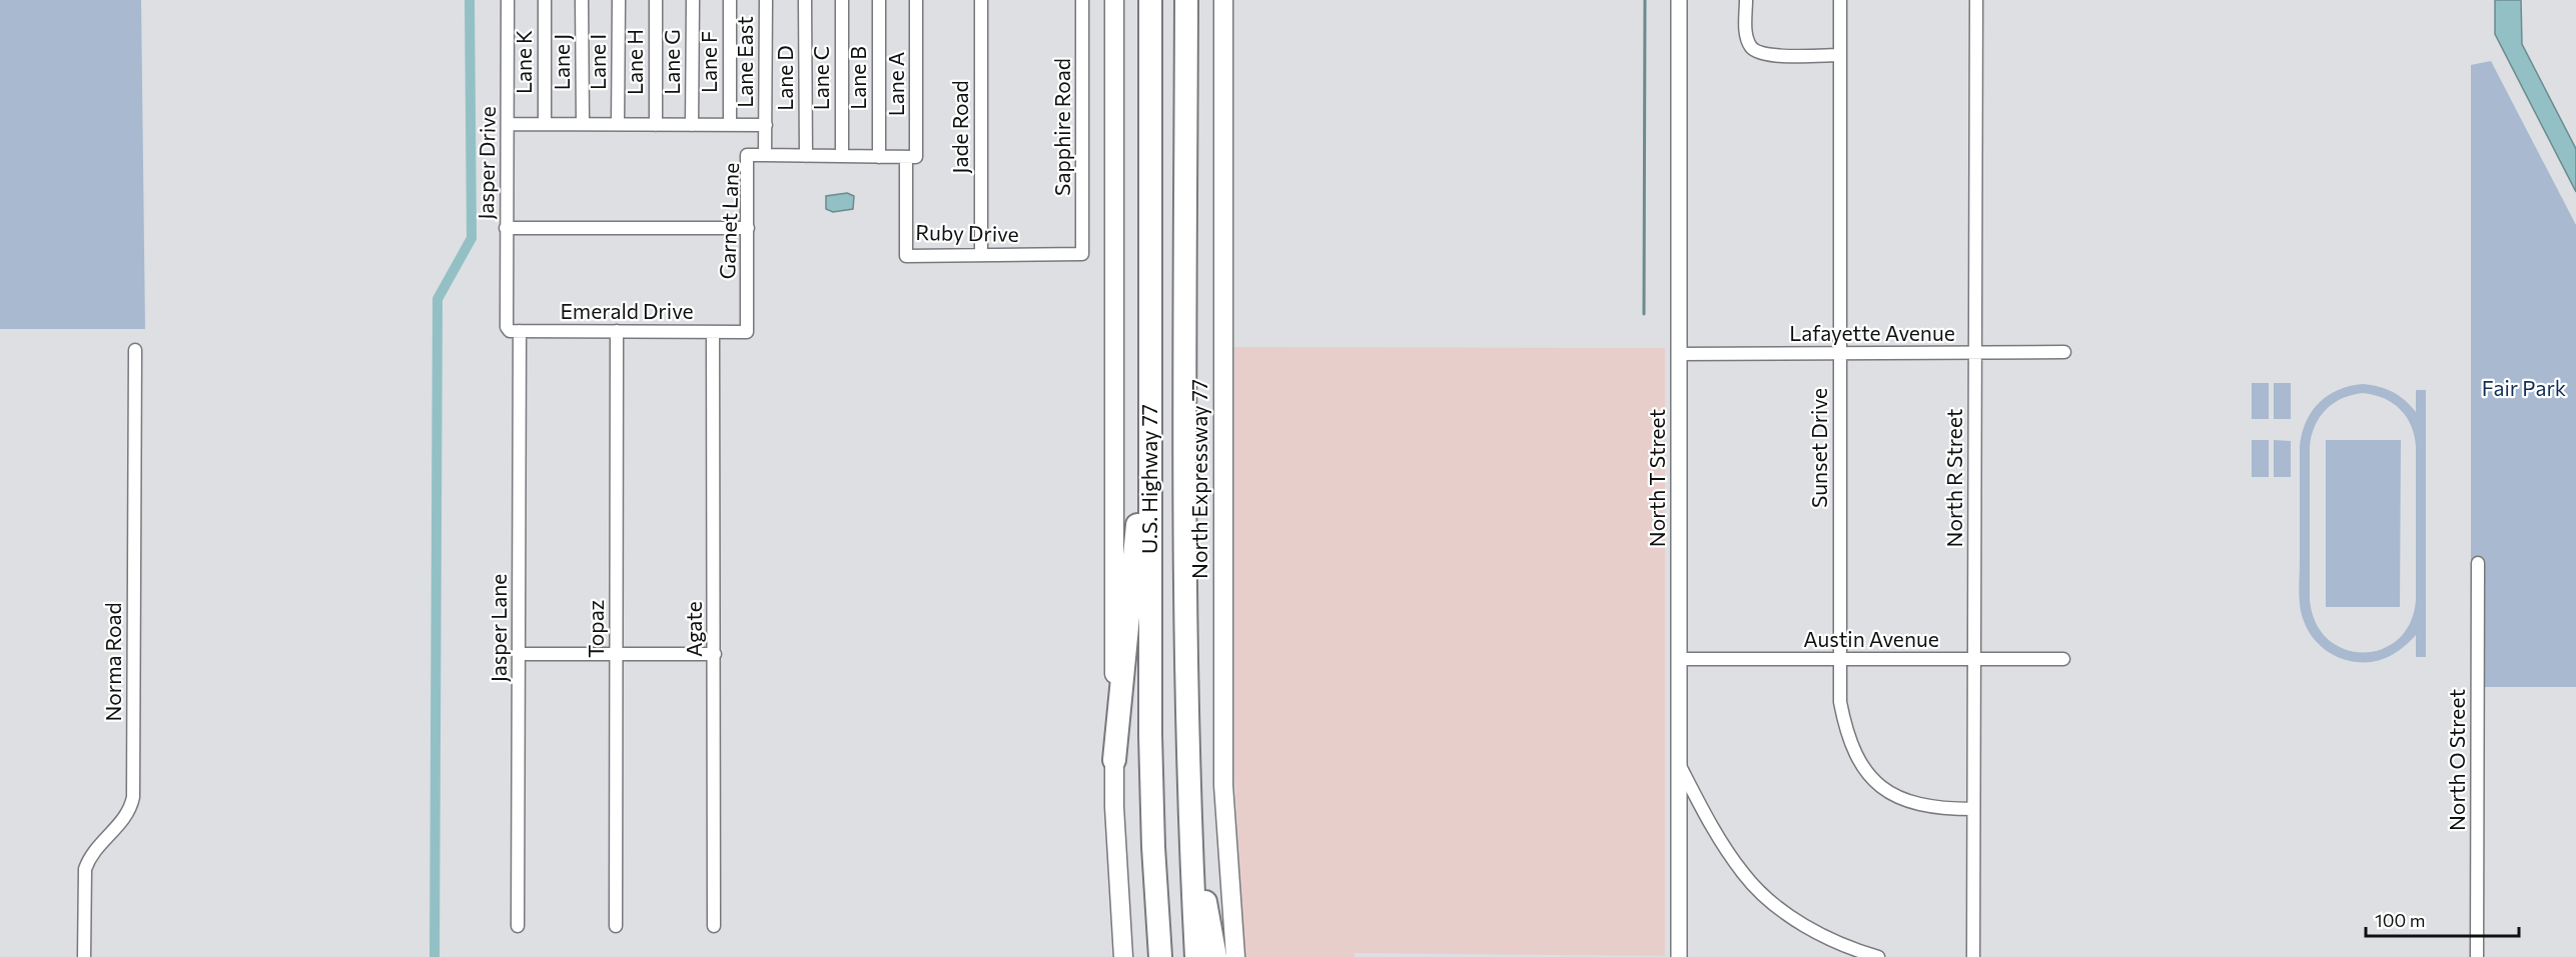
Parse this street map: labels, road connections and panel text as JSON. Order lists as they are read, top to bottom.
{
  "streets": {
    "highway": ["U.S. Highway 77"],
    "main road": ["North Expressway 77"],
    "street": [
      "Lane K",
      "Lane J",
      "Lane I",
      "Lane H",
      "Lane G",
      "Lane F",
      "Lane East",
      "Lane D",
      "Lane C",
      "Lane B",
      "Lane A",
      "Jade Road",
      "Sapphire Road",
      "Jasper Drive",
      "Garnet Lane",
      "Ruby Drive",
      "Emerald Drive",
      "Lafayette Avenue",
      "Sunset Drive",
      "North T Street",
      "North R Street",
      "Jasper Lane",
      "Topaz",
      "Agate",
      "Austin Avenue",
      "Norma Road",
      "North O Street"
    ]
  },
  "crossings": [
    ["Lane East", "Garnet Lane"],
    ["Lane A", "Ruby Drive"],
    ["Jade Road", "Ruby Drive"],
    ["Sapphire Road", "Ruby Drive"],
    ["Jasper Drive", "Emerald Drive"],
    ["Jasper Drive", "Jasper Lane"],
    ["Garnet Lane", "Emerald Drive"],
    ["Emerald Drive", "Jasper Lane"],
    ["Emerald Drive", "Topaz"],
    ["Emerald Drive", "Agate"],
    ["Lafayette Avenue", "Sunset Drive"],
    ["Lafayette Avenue", "North T Street"],
    ["Lafayette Avenue", "North R Street"],
    ["Sunset Drive", "North R Street"],
    ["Sunset Drive", "Austin Avenue"],
    ["North T Street", "Austin Avenue"],
    ["North R Street", "Austin Avenue"]
  ],
  "parks": ["Fair Park"],
  "scale_bar": "100 m"
}
